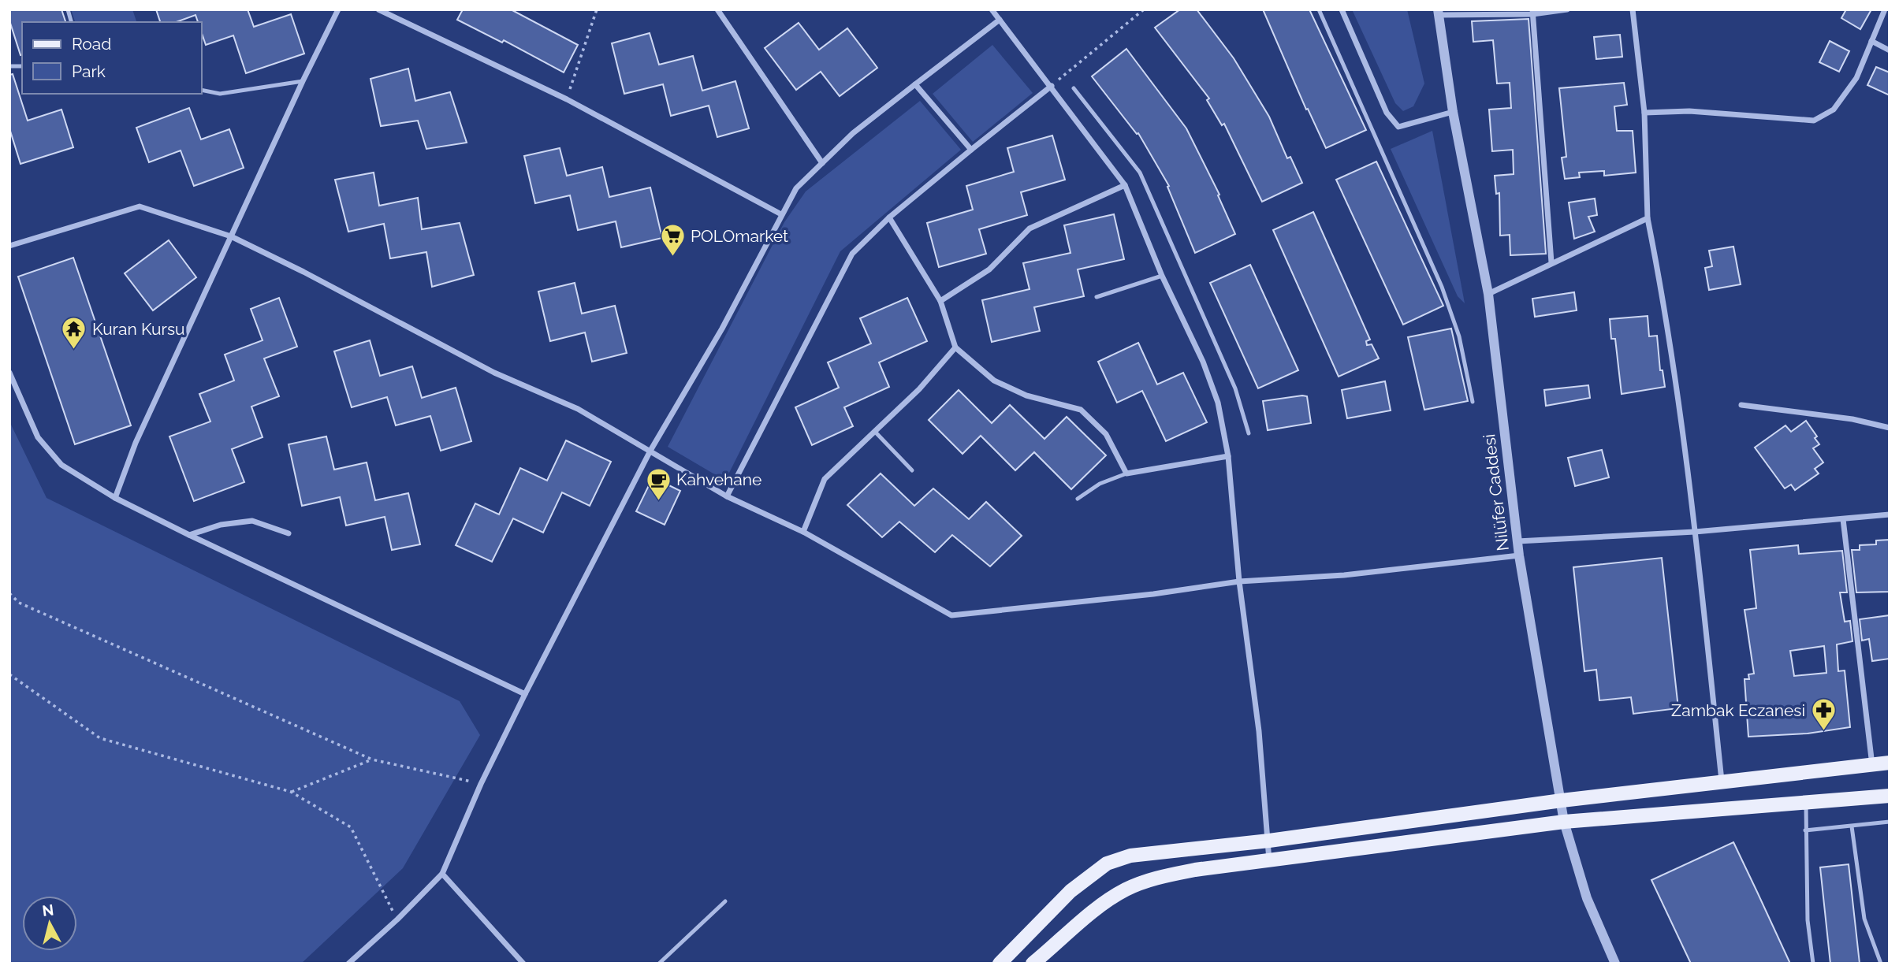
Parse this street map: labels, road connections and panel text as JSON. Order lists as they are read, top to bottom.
{
  "streets": {
    "street": ["Nilüfer Caddesi"]
  },
  "places": {
    "supermarket": ["POLOmarket"],
    "temple": ["Kuran Kursu"],
    "cafe": ["Kahvehane"],
    "pharmacy": ["Zambak Eczanesi"]
  },
  "legend": ["Road", "Park"],
  "north": "top"
}
